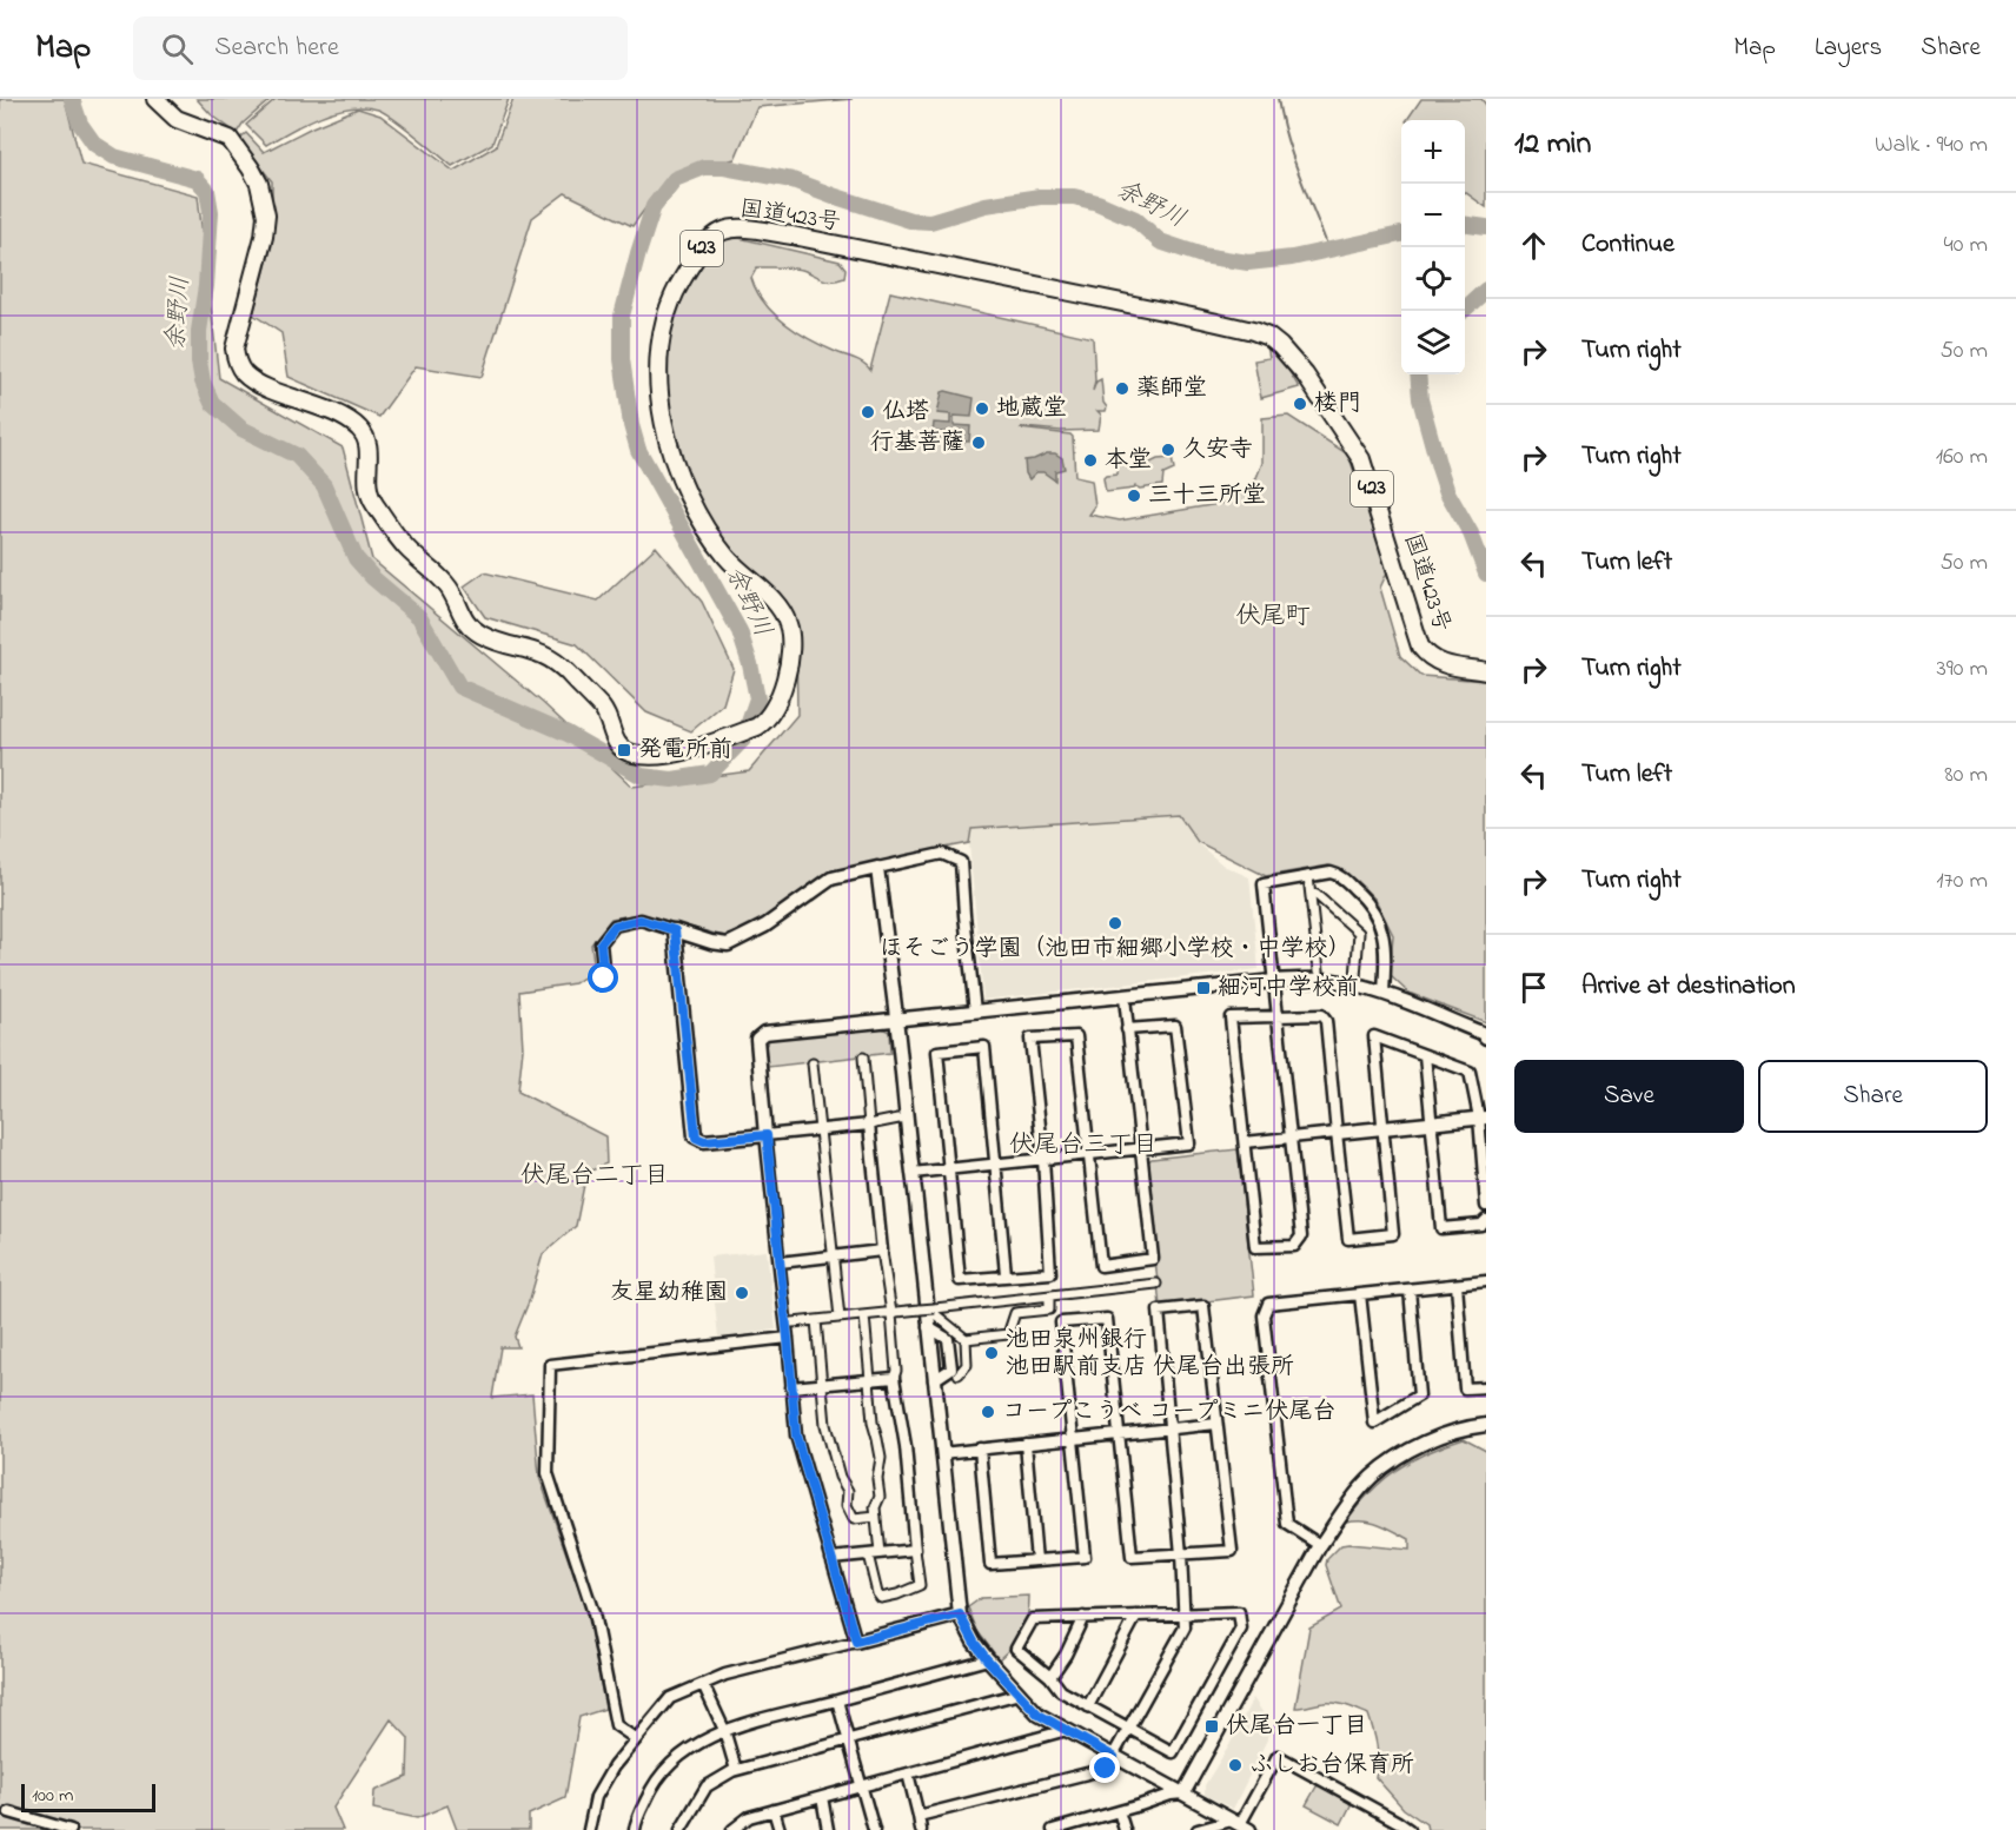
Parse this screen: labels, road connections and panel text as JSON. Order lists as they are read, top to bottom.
{
  "streets": {
    "highway": ["国道423号", "423"]
  },
  "districts": ["伏尾町", "伏尾台三丁目", "伏尾台二丁目"],
  "water": ["余野川"],
  "places": {
    "other": [
      "薬師堂",
      "楼門",
      "地蔵堂",
      "仏塔",
      "行基菩薩",
      "久安寺",
      "本堂",
      "三十三所堂",
      "ほそごう学園（池田市細郷小学校・中学校）",
      "友星幼稚園",
      "池田泉州銀行 池田駅前支店 伏尾台出張所",
      "コープこうべ コープミニ伏尾台",
      "ふしお台保育所"
    ],
    "transit": ["発電所前", "細河中学校前", "伏尾台一丁目"]
  },
  "scale_bar": "100 m",
  "page": {
    "header": "Map",
    "search": "Search here",
    "nav": ["Map", "Layers", "Share"],
    "heading": ["12 min", "Walk · 940 m"],
    "map_buttons": ["+", "−"],
    "list": [
      ["Continue", "40 m"],
      ["Turn right", "50 m"],
      ["Turn right", "160 m"],
      ["Turn left", "50 m"],
      ["Turn right", "390 m"],
      ["Turn left", "80 m"],
      ["Turn right", "170 m"],
      "Arrive at destination"
    ],
    "buttons": ["Save", "Share"],
    "scale": "100 m"
  }
}
